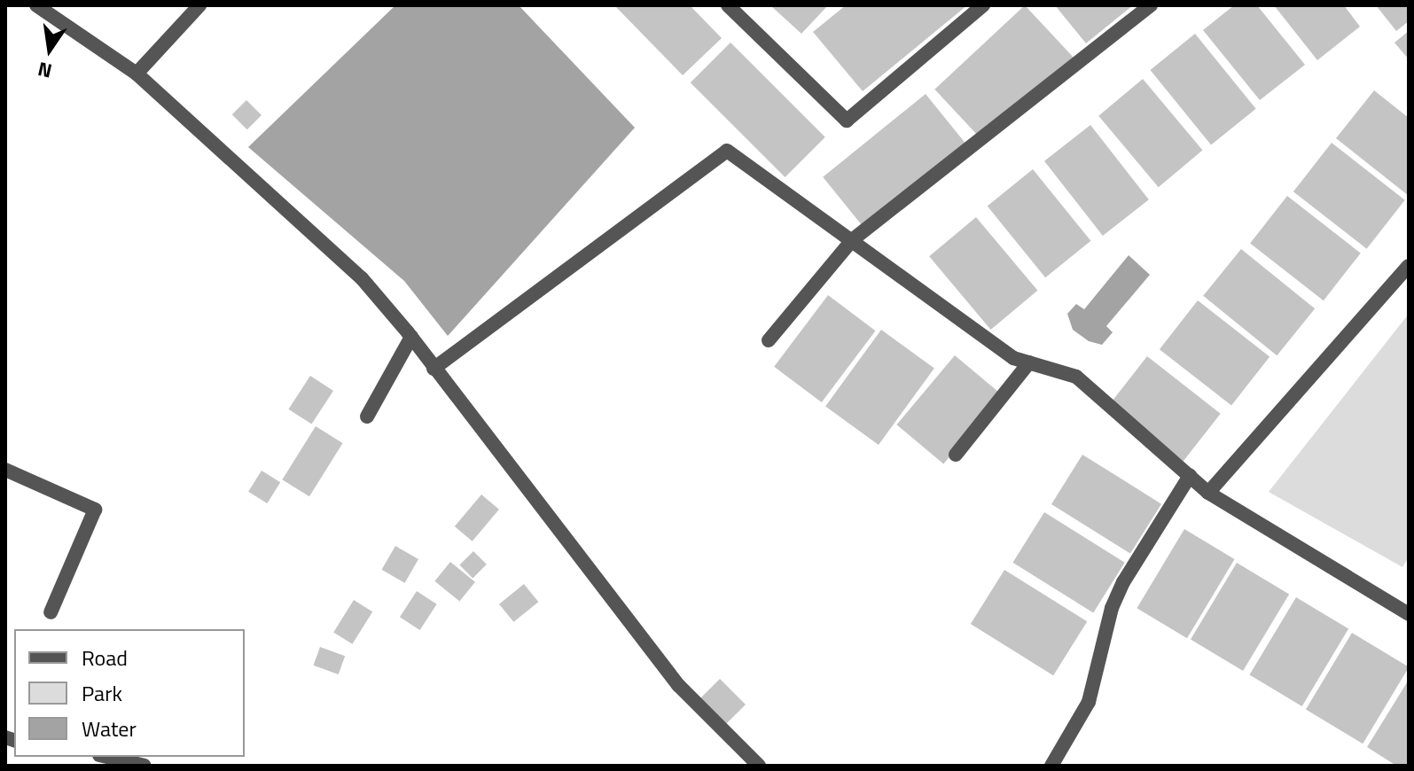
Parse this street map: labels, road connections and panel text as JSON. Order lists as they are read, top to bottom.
{
  "legend": ["Road", "Park", "Water"],
  "north": "bottom"
}
